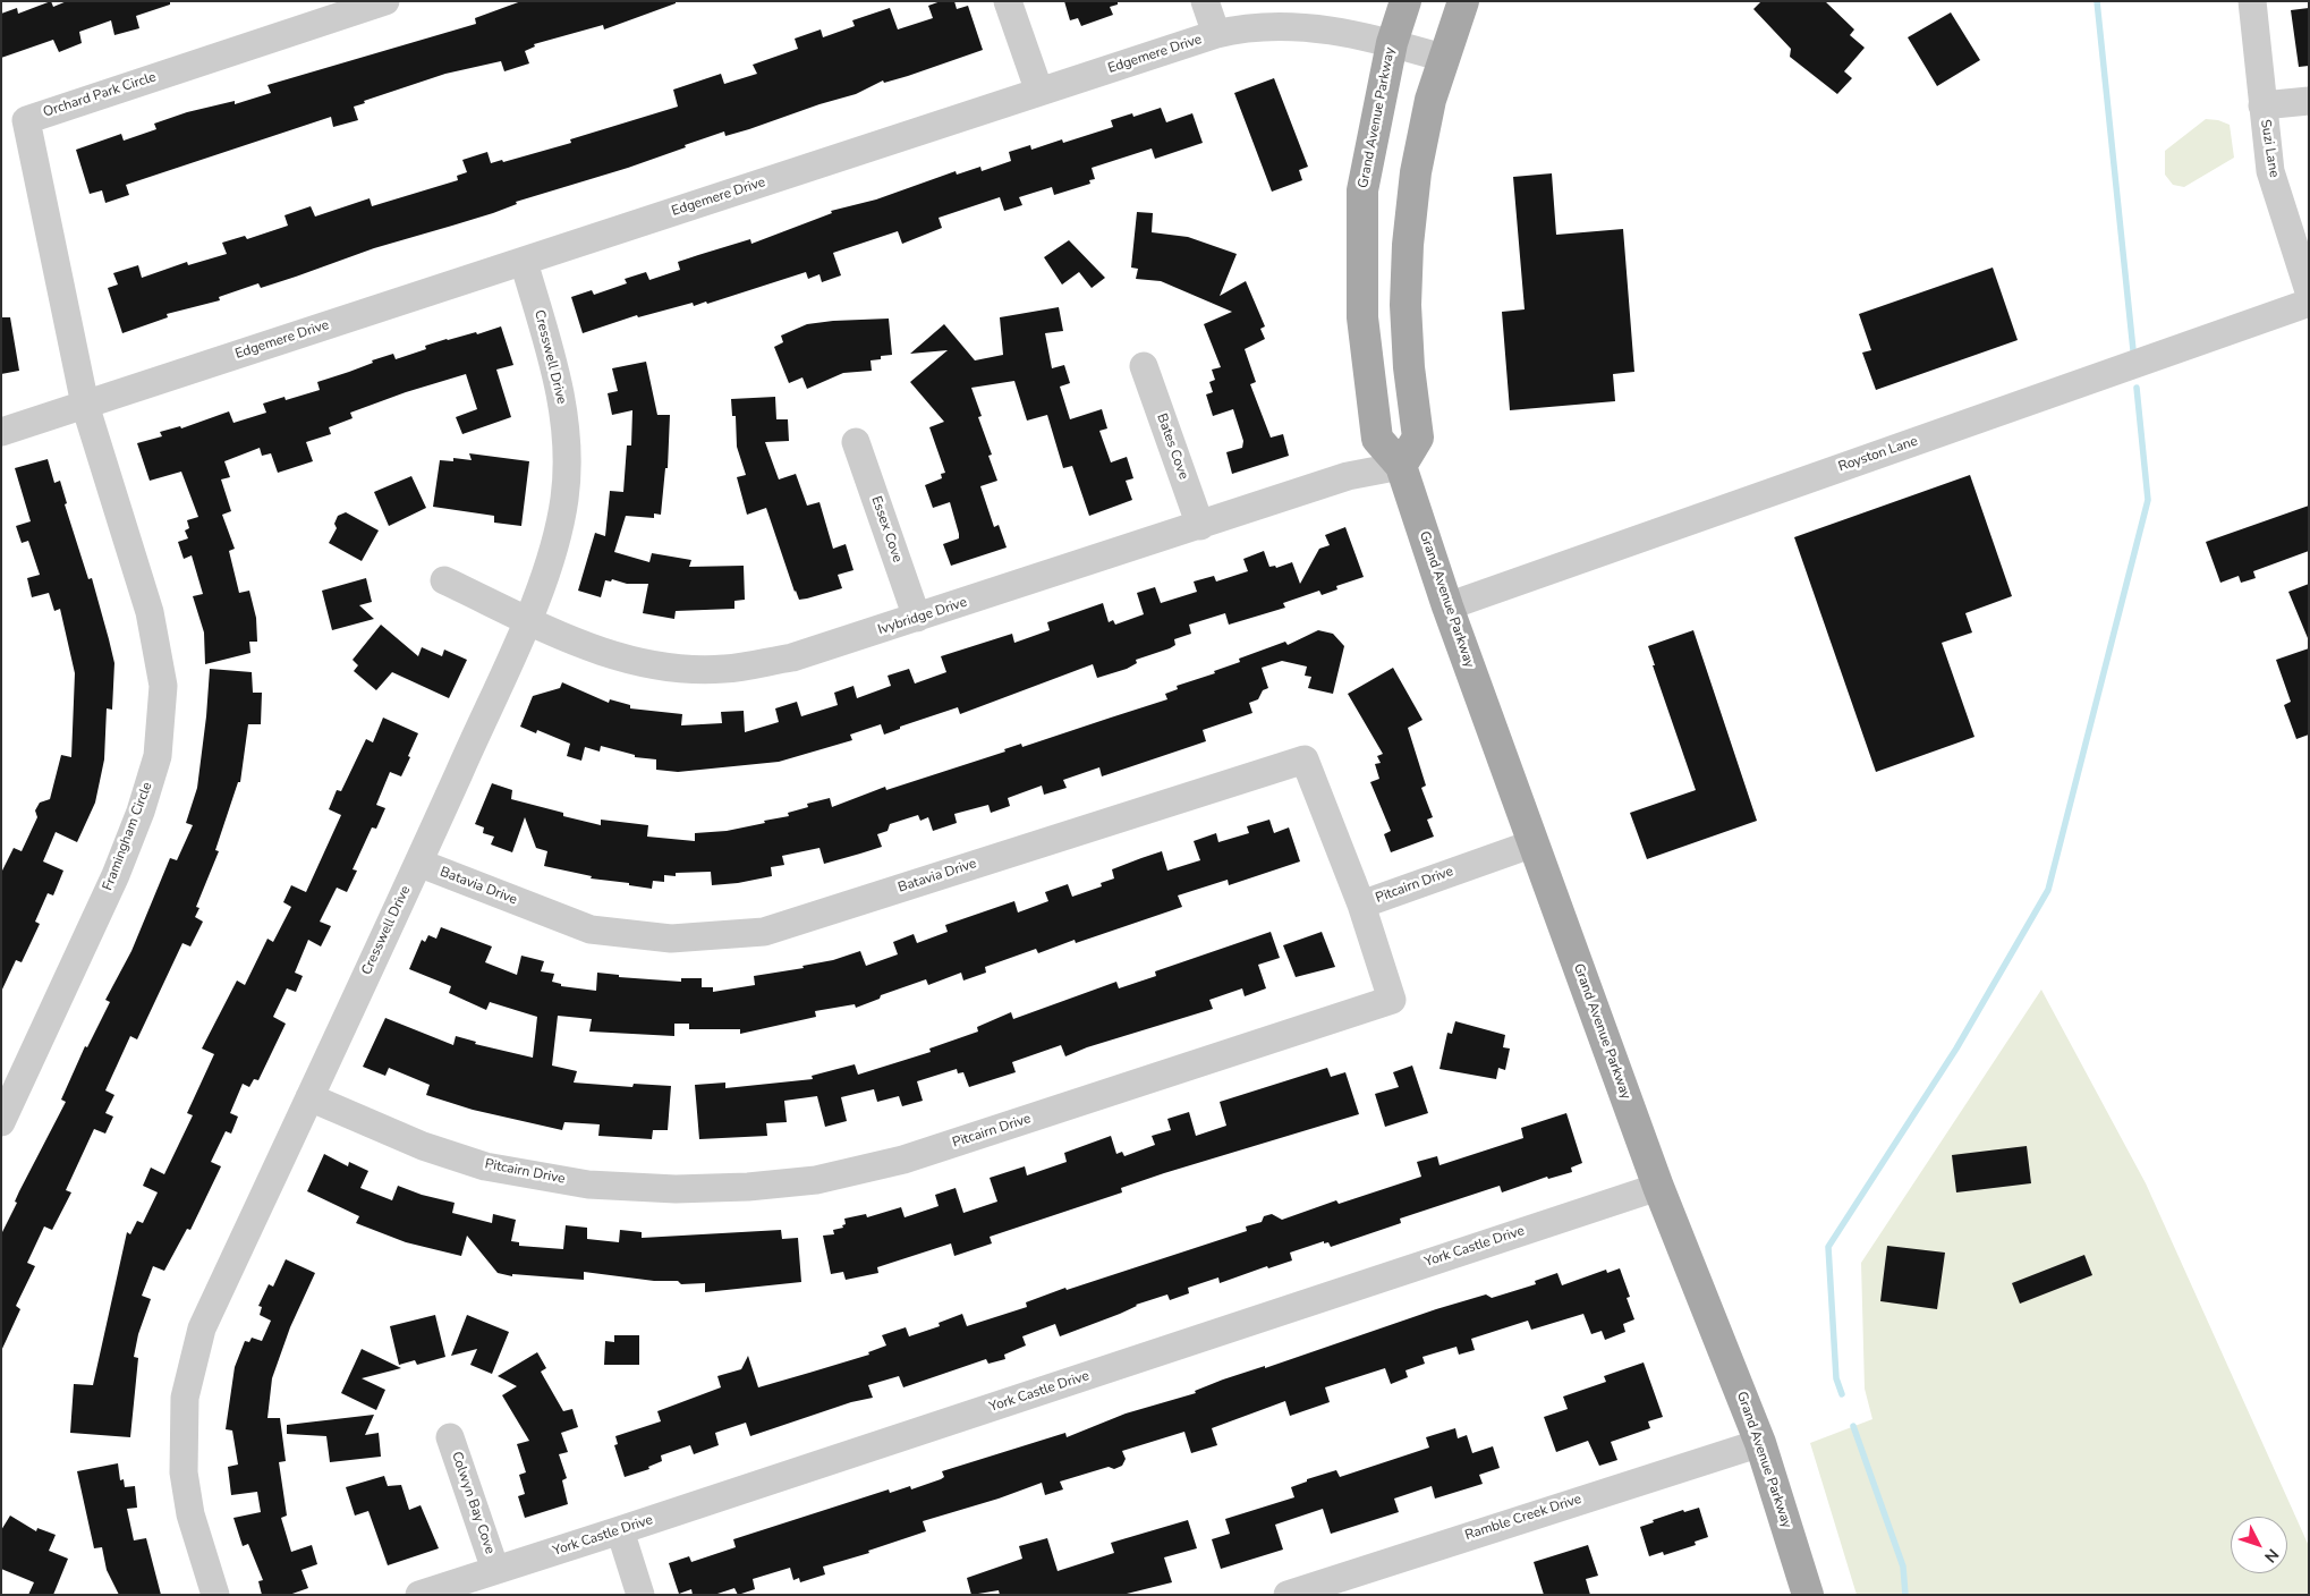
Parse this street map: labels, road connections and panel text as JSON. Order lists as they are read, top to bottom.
{
  "streets": {
    "main road": ["Grand Avenue Parkway"],
    "street": [
      "Edgemere Drive",
      "Orchard Park Circle",
      "Suzi Lane",
      "Cresswell Drive",
      "Bates Cove",
      "Royston Lane",
      "Essex Cove",
      "Ivybridge Drive",
      "Framingham Circle",
      "Batavia Drive",
      "Pitcairn Drive",
      "York Castle Drive",
      "Colwyn Bay Cove",
      "Ramble Creek Drive"
    ]
  },
  "crossings": [
    ["Edgemere Drive", "Orchard Park Circle"],
    ["Edgemere Drive", "Grand Avenue Parkway"],
    ["Edgemere Drive", "Cresswell Drive"],
    ["Edgemere Drive", "Framingham Circle"],
    ["Orchard Park Circle", "Framingham Circle"],
    ["Grand Avenue Parkway", "Royston Lane"],
    ["Grand Avenue Parkway", "Ivybridge Drive"],
    ["Grand Avenue Parkway", "Pitcairn Drive"],
    ["Grand Avenue Parkway", "York Castle Drive"],
    ["Grand Avenue Parkway", "Ramble Creek Drive"],
    ["Cresswell Drive", "Ivybridge Drive"],
    ["Cresswell Drive", "Batavia Drive"],
    ["Cresswell Drive", "Pitcairn Drive"],
    ["Bates Cove", "Ivybridge Drive"],
    ["Essex Cove", "Ivybridge Drive"],
    ["Batavia Drive", "Pitcairn Drive"],
    ["York Castle Drive", "Colwyn Bay Cove"]
  ],
  "north": "bottom right"
}
